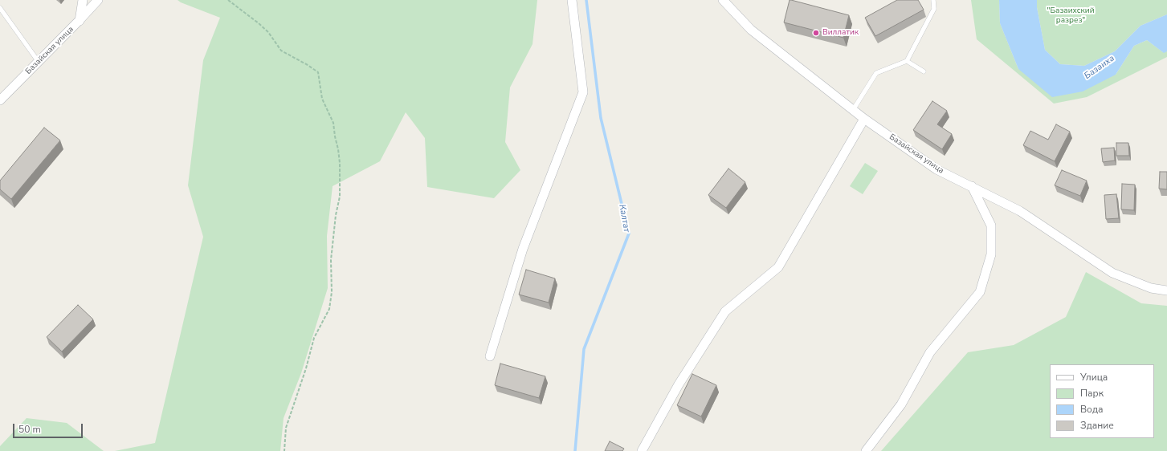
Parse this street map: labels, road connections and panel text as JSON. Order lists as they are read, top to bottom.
{
  "streets": {
    "street": ["Базайская улица"]
  },
  "water": ["Базаиха", "Калтат"],
  "parks": ["\"Базаихский разрез\""],
  "places": ["Виллатик"],
  "legend": [
    "Улица",
    "Парк",
    "Вода",
    "Здание"
  ],
  "scale_bar": "50 m"
}
